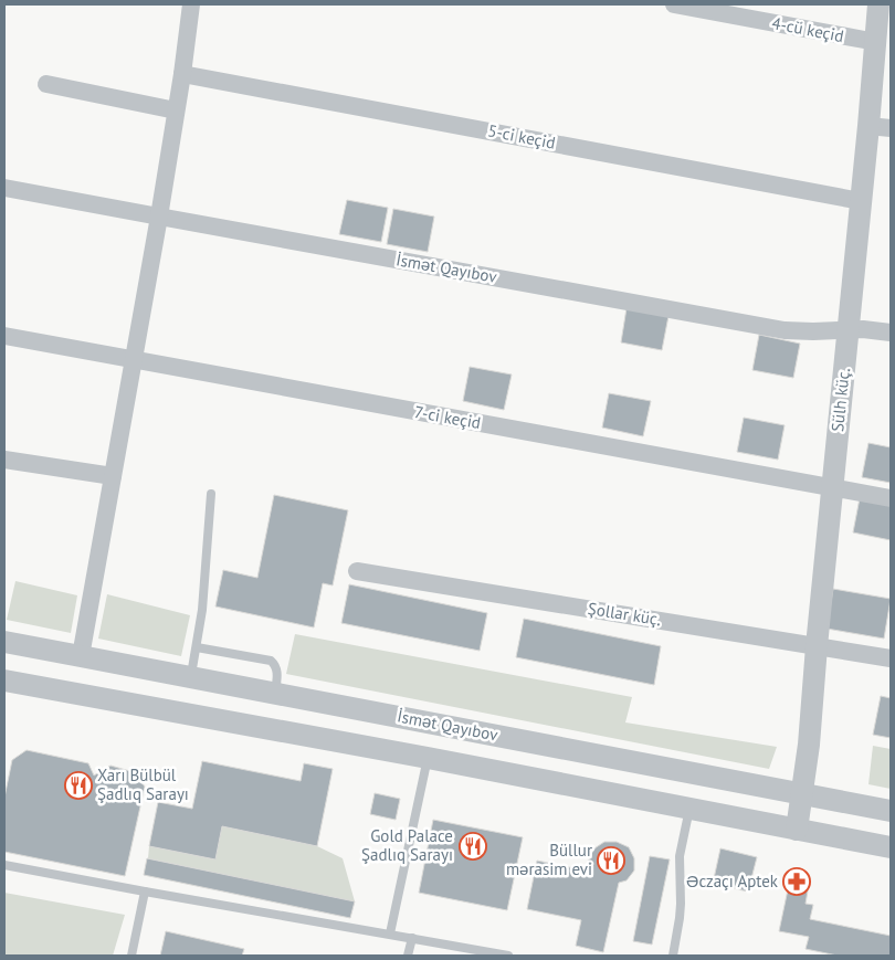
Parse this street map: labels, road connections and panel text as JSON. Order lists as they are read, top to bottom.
{
  "streets": {
    "street": [
      "4-cü keçid",
      "5-ci keçid",
      "İsmət Qayıbov",
      "Sülh küç.",
      "7-ci keçid",
      "Şollar küç."
    ]
  },
  "crossings": [
    ["4-cü keçid", "Sülh küç."],
    ["5-ci keçid", "Sülh küç."],
    ["İsmət Qayıbov", "Sülh küç."],
    ["Sülh küç.", "7-ci keçid"],
    ["Sülh küç.", "Şollar küç."]
  ],
  "places": {
    "restaurant": ["Xarı Bülbül Şadlıq Sarayı", "Gold Palace Şadlıq Sarayı", "Büllur mərasim evi"],
    "pharmacy": ["Əczaçı Aptek"]
  }
}
